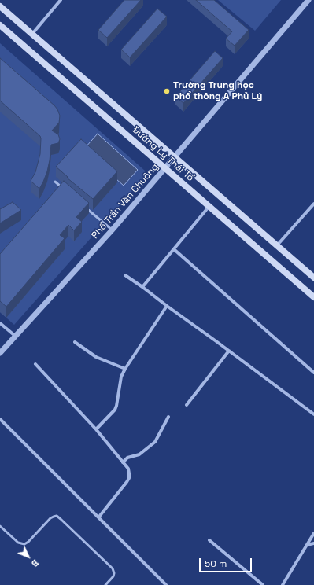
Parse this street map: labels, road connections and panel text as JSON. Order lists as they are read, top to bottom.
{
  "streets": {
    "main road": ["Đường Lý Thái Tổ"],
    "street": ["Phố Trần Văn Chuông"]
  },
  "crossings": [
    ["Đường Lý Thái Tổ", "Phố Trần Văn Chuông"]
  ],
  "places": ["Trường Trung học phổ thông A Phủ Lý"],
  "scale_bar": "50 m",
  "north": "bottom right"
}
